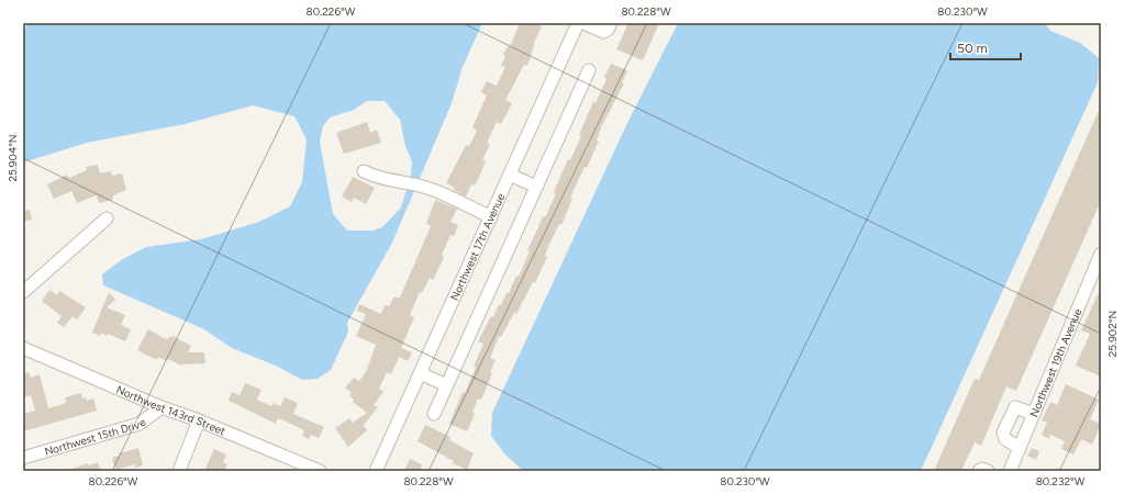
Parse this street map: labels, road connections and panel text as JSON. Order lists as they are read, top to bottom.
{
  "streets": {
    "street": [
      "Northwest 17th Avenue",
      "Northwest 19th Avenue",
      "Northwest 143rd Street",
      "Northwest 15th Drive"
    ]
  },
  "crossings": [
    ["Northwest 143rd Street", "Northwest 15th Drive"]
  ],
  "scale_bar": "50 m",
  "coordinates": [
    "80.226°W",
    "80.228°W",
    "80.230°W",
    "25.904°N",
    "25.902°N",
    "80.232°W"
  ]
}
